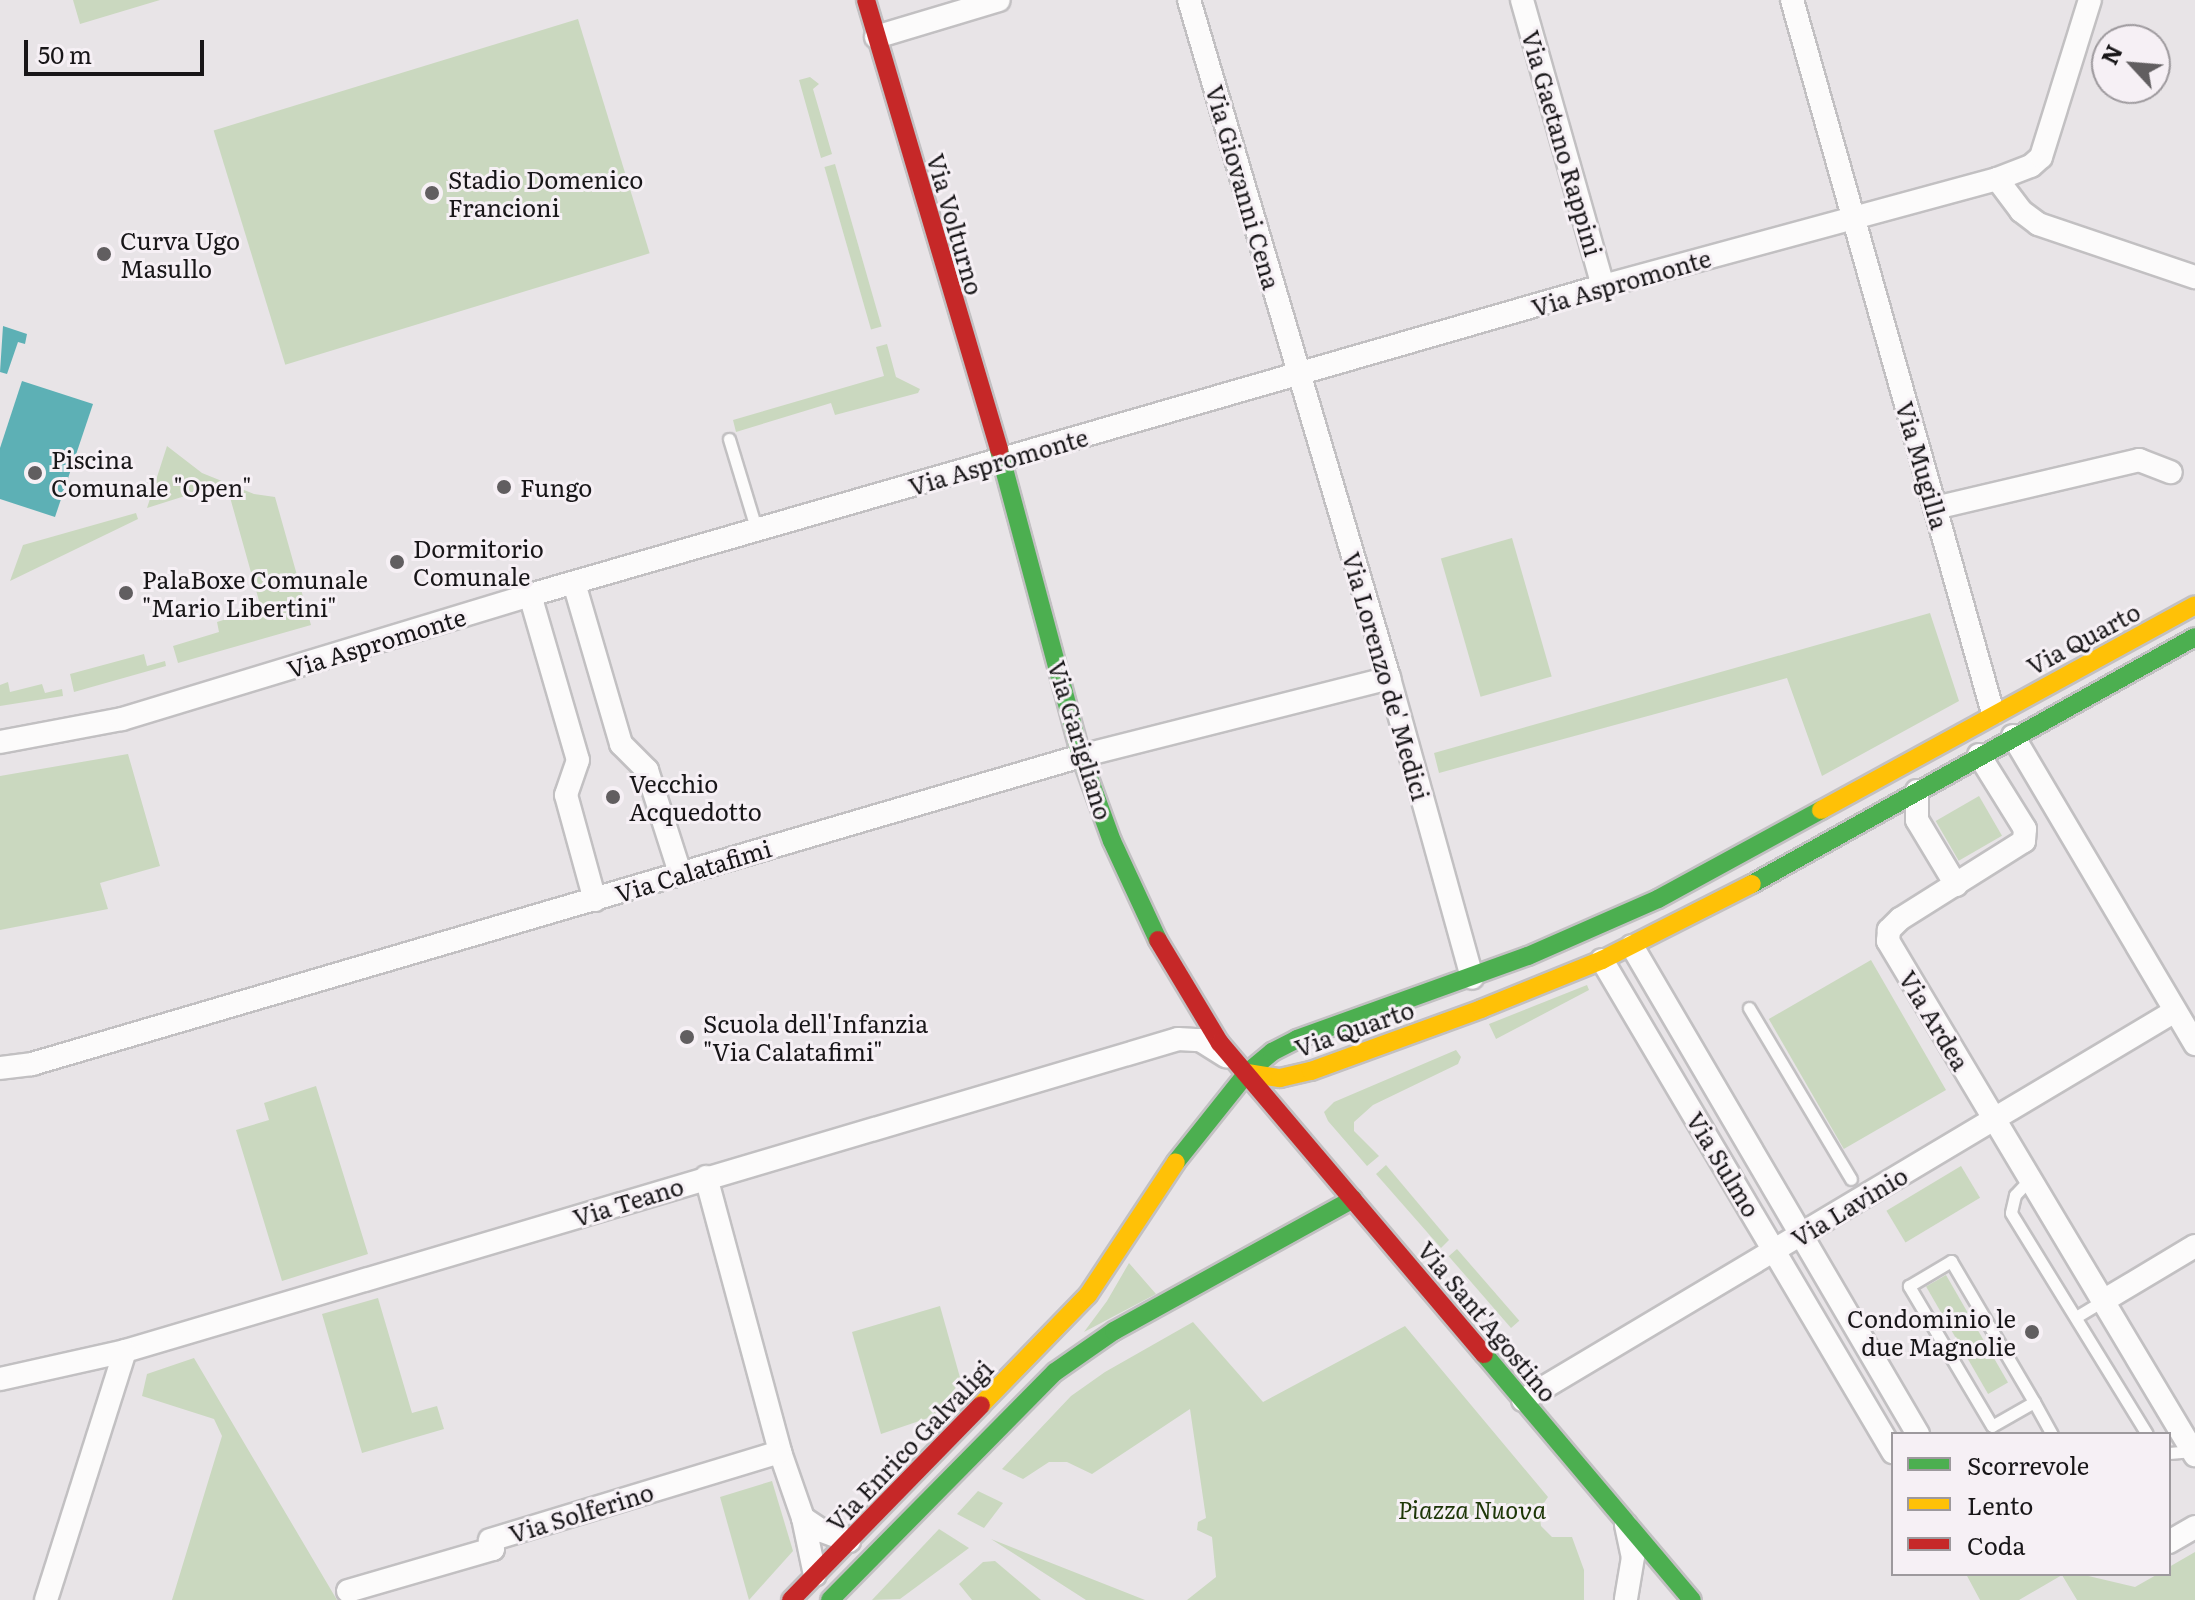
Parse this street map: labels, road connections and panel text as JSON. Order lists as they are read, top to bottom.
{
  "streets": {
    "street": [
      "Via Gaetano Rappini",
      "Via Giovanni Cena",
      "Via Volturno",
      "Via Aspromonte",
      "Via Mugilla",
      "Via Quarto",
      "Via Lorenzo de' Medici",
      "Via Garigliano",
      "Via Calatafimi",
      "Via Ardea",
      "Via Sulmo",
      "Via Teano",
      "Via Lavinio",
      "Via Sant'Agostino",
      "Via Enrico Galvaligi",
      "Via Solferino"
    ]
  },
  "crossings": [
    ["Via Gaetano Rappini", "Via Aspromonte"],
    ["Via Giovanni Cena", "Via Aspromonte"],
    ["Via Giovanni Cena", "Via Lorenzo de' Medici"],
    ["Via Volturno", "Via Aspromonte"],
    ["Via Volturno", "Via Garigliano"],
    ["Via Aspromonte", "Via Mugilla"],
    ["Via Aspromonte", "Via Lorenzo de' Medici"],
    ["Via Aspromonte", "Via Garigliano"],
    ["Via Mugilla", "Via Quarto"],
    ["Via Quarto", "Via Lorenzo de' Medici"],
    ["Via Quarto", "Via Garigliano"],
    ["Via Quarto", "Via Ardea"],
    ["Via Quarto", "Via Sulmo"],
    ["Via Quarto", "Via Sant'Agostino"],
    ["Via Quarto", "Via Enrico Galvaligi"],
    ["Via Lorenzo de' Medici", "Via Calatafimi"],
    ["Via Garigliano", "Via Calatafimi"],
    ["Via Garigliano", "Via Sant'Agostino"],
    ["Via Garigliano", "Via Enrico Galvaligi"],
    ["Via Ardea", "Via Lavinio"],
    ["Via Sulmo", "Via Lavinio"],
    ["Via Lavinio", "Via Sant'Agostino"],
    ["Via Sant'Agostino", "Via Enrico Galvaligi"]
  ],
  "parks": ["Piazza Nuova"],
  "places": [
    "Stadio Domenico Francioni",
    "Curva Ugo Masullo",
    "Piscina Comunale \"Open\"",
    "Fungo",
    "Dormitorio Comunale",
    "PalaBoxe Comunale \"Mario Libertini\"",
    "Vecchio Acquedotto",
    "Scuola dell'Infanzia \"Via Calatafimi\"",
    "Condominio le due Magnolie"
  ],
  "legend": ["Scorrevole", "Lento", "Coda"],
  "scale_bar": "50 m",
  "north": "top left"
}
